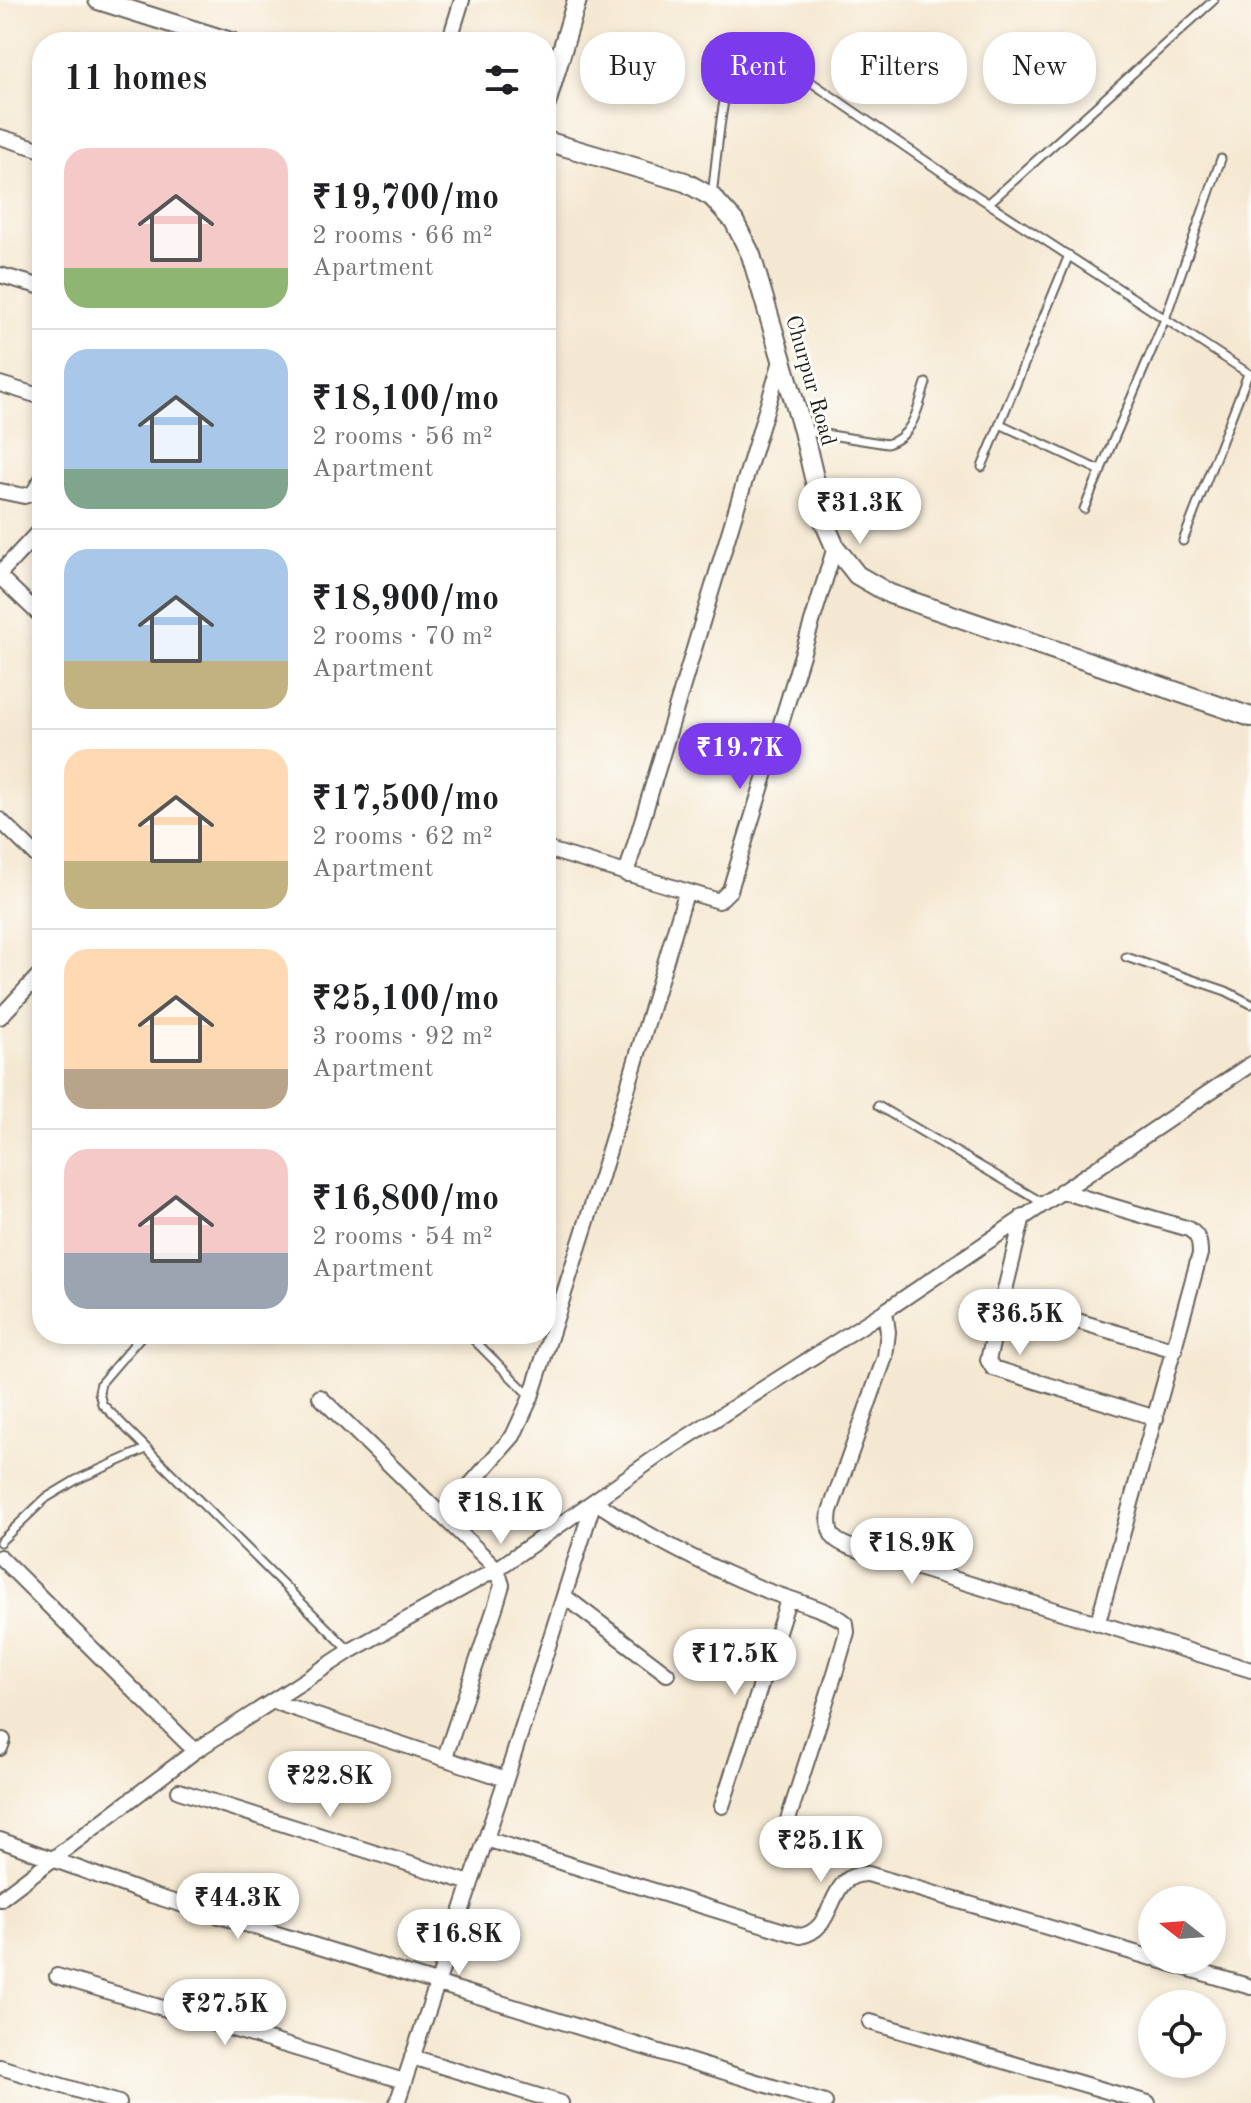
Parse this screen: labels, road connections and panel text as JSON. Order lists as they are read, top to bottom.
{
  "streets": {
    "street": ["Churpur Road"]
  },
  "north": "left",
  "page": {
    "chip": [
      "Buy",
      "Rent",
      "Filters",
      "New"
    ],
    "heading": "11 homes",
    "list": [
      {
        "name": "₹19,700/mo",
        "note": "2 rooms · 66 m² · Apartment"
      },
      {
        "name": "₹18,100/mo",
        "note": "2 rooms · 56 m² · Apartment"
      },
      {
        "name": "₹18,900/mo",
        "note": "2 rooms · 70 m² · Apartment"
      },
      {
        "name": "₹17,500/mo",
        "note": "2 rooms · 62 m² · Apartment"
      },
      {
        "name": "₹25,100/mo",
        "note": "3 rooms · 92 m² · Apartment"
      },
      {
        "name": "₹16,800/mo",
        "note": "2 rooms · 54 m² · Apartment"
      }
    ],
    "price": [
      "₹31.3K",
      "₹19.7K",
      "₹36.5K",
      "₹18.1K",
      "₹18.9K",
      "₹17.5K",
      "₹22.8K",
      "₹25.1K",
      "₹44.3K",
      "₹16.8K",
      "₹27.5K"
    ]
  }
}
